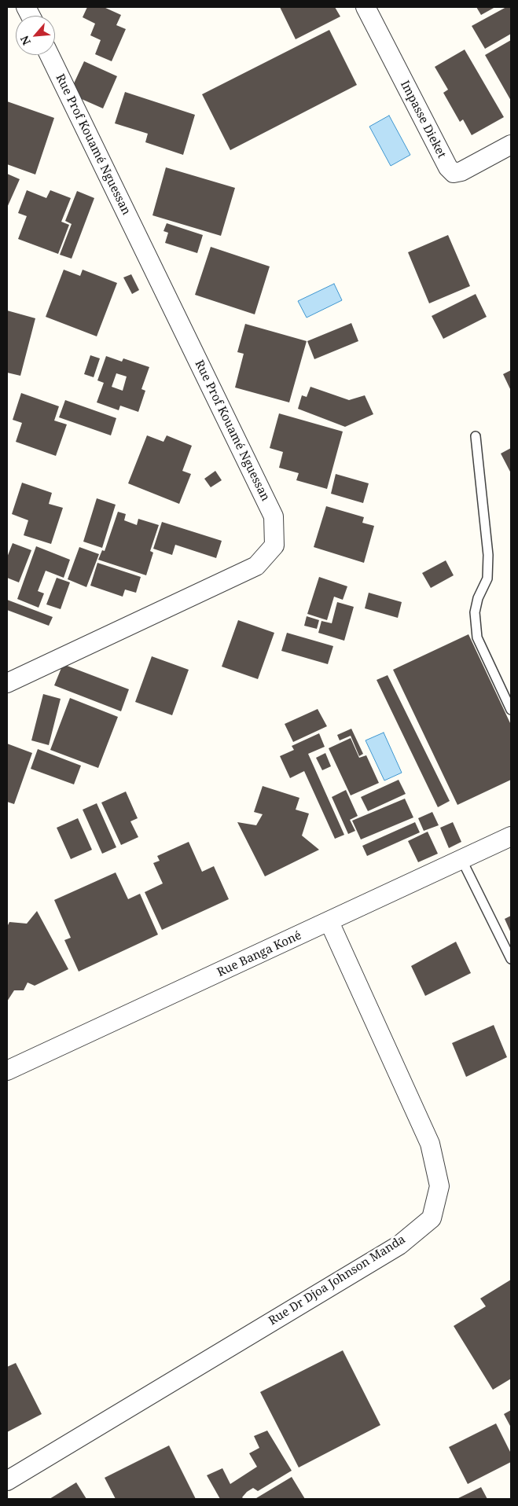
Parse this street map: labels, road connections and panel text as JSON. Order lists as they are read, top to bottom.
{
  "streets": {
    "street": [
      "Impasse Dieket",
      "Rue Prof Kouamé Nguessan",
      "Rue Banga Koné",
      "Rue Dr Djoa Johnson Manda"
    ]
  },
  "crossings": [
    ["Rue Banga Koné", "Rue Dr Djoa Johnson Manda"]
  ],
  "north": "bottom left"
}
